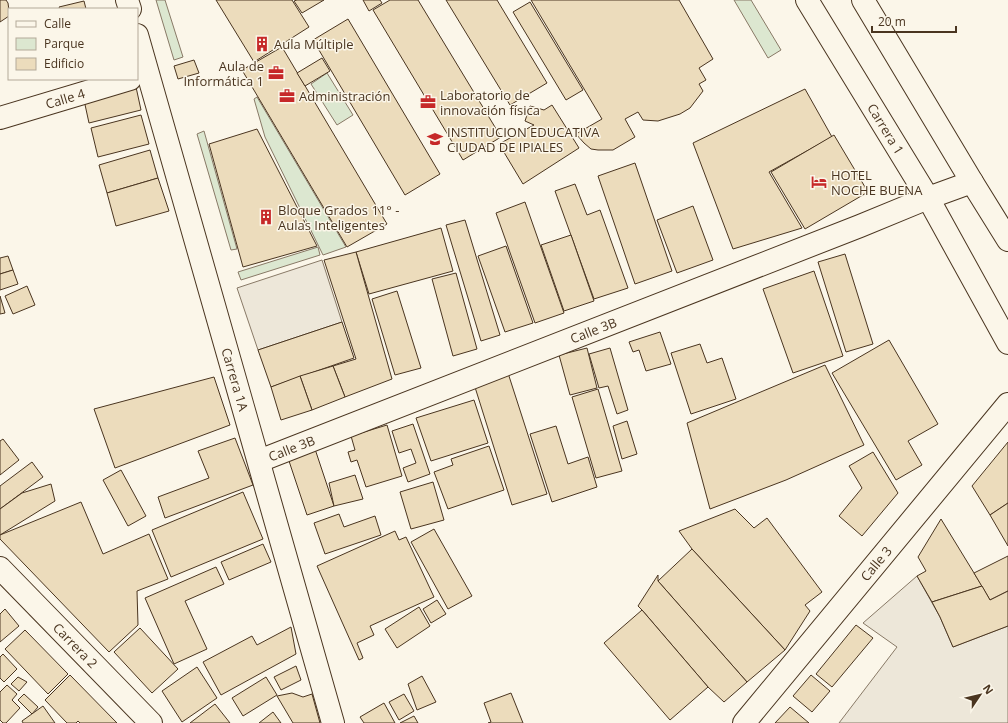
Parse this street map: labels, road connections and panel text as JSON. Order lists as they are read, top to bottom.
{
  "streets": {
    "street": [
      "Calle 4",
      "Carrera 1",
      "Calle 3B",
      "Carrera 1A",
      "Calle 3",
      "Carrera 2"
    ]
  },
  "crossings": [
    ["Carrera 1", "Calle 3B"],
    ["Calle 3B", "Carrera 1A"]
  ],
  "places": {
    "building": ["Aula Múltiple", "Bloque Grados 11° - Aulas Inteligentes"],
    "office": ["Aula de Informática 1", "Administración", "Laboratorio de innovación física"],
    "school or university": ["INSTITUCION EDUCATIVA CIUDAD DE IPIALES"],
    "hotel": ["HOTEL NOCHE BUENA"]
  },
  "legend": ["Calle", "Parque", "Edificio"],
  "scale_bar": "20 m",
  "north": "top right"
}
